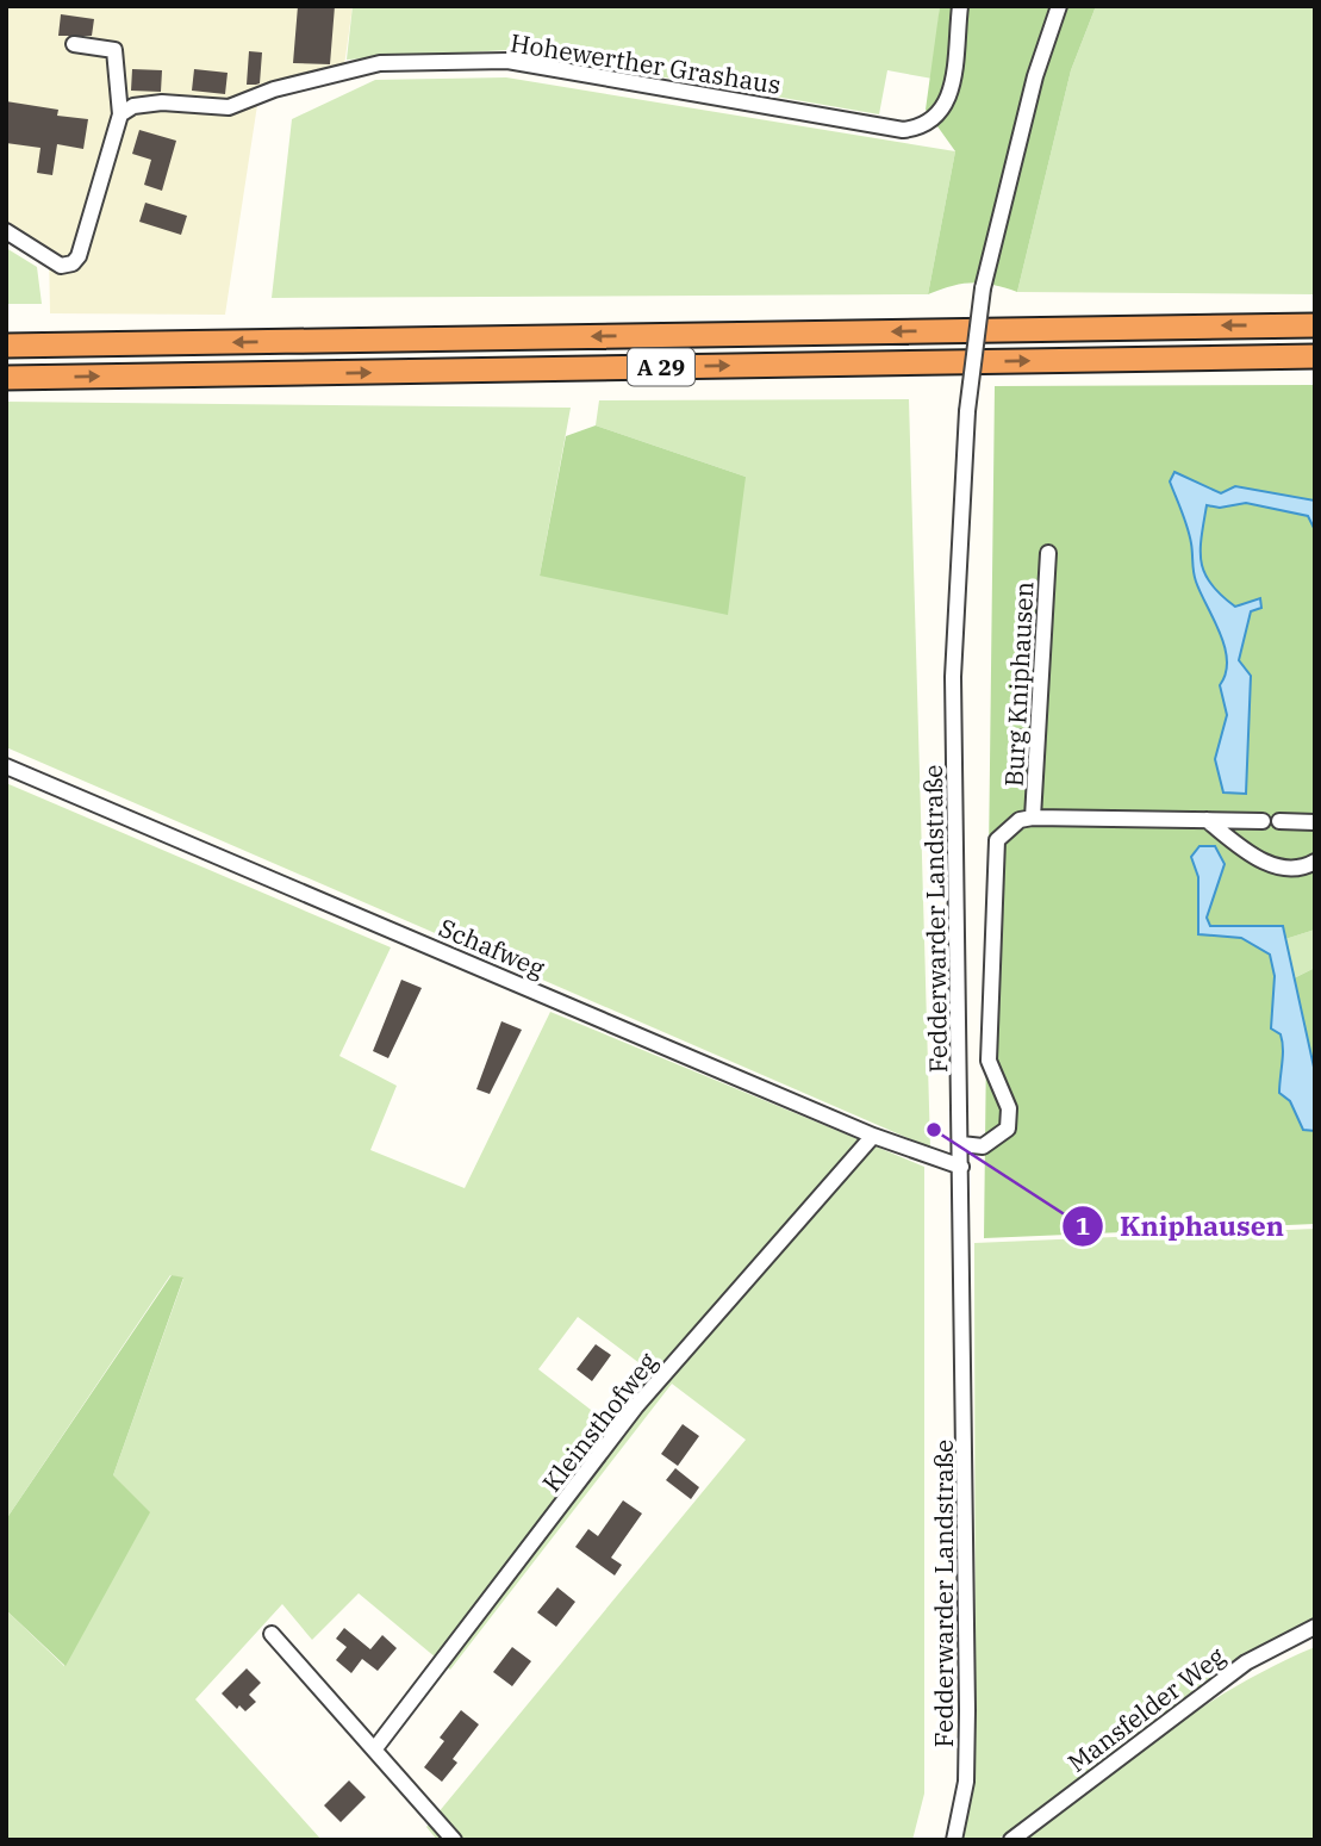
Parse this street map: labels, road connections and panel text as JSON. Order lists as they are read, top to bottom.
{
  "streets": {
    "highway": ["A 29"],
    "street": [
      "Hohewerther Grashaus",
      "Burg Kniphausen",
      "Fedderwarder Landstraße",
      "Schafweg",
      "Kleinsthofweg",
      "Mansfelder Weg"
    ]
  },
  "crossings": [
    ["Burg Kniphausen", "Fedderwarder Landstraße"],
    ["Fedderwarder Landstraße", "Schafweg"],
    ["Schafweg", "Kleinsthofweg"]
  ],
  "places": ["Kniphausen"]
}
